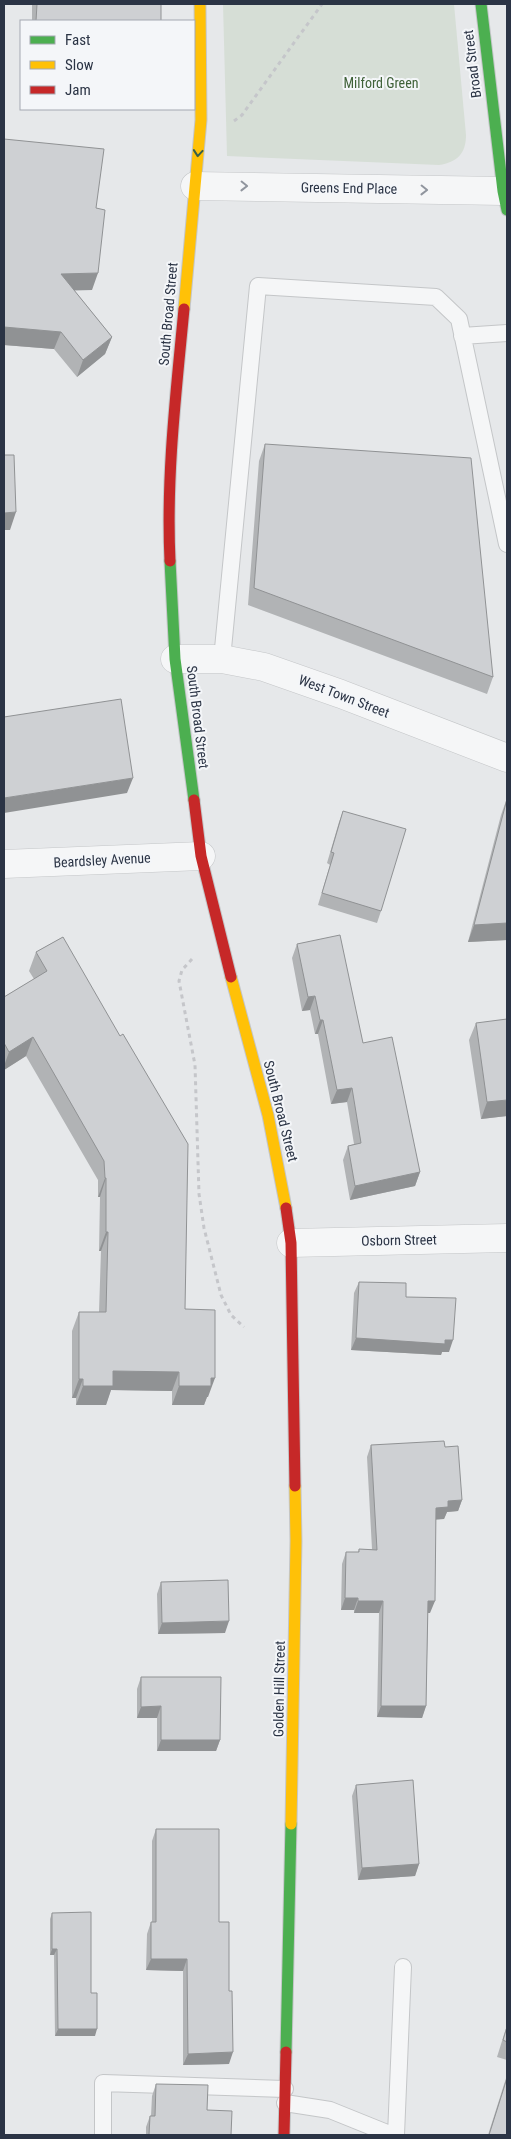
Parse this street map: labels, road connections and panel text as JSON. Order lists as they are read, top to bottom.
{
  "streets": {
    "main road": ["Broad Street", "South Broad Street", "Golden Hill Street"],
    "street": [
      "Greens End Place",
      "West Town Street",
      "Beardsley Avenue",
      "Osborn Street"
    ]
  },
  "crossings": [
    ["Broad Street", "Greens End Place"],
    ["Greens End Place", "South Broad Street"],
    ["South Broad Street", "West Town Street"],
    ["South Broad Street", "Beardsley Avenue"],
    ["South Broad Street", "Osborn Street"],
    ["South Broad Street", "Golden Hill Street"],
    ["Osborn Street", "Golden Hill Street"]
  ],
  "one_way": ["Greens End Place"],
  "parks": ["Milford Green"],
  "legend": ["Fast", "Slow", "Jam"]
}
